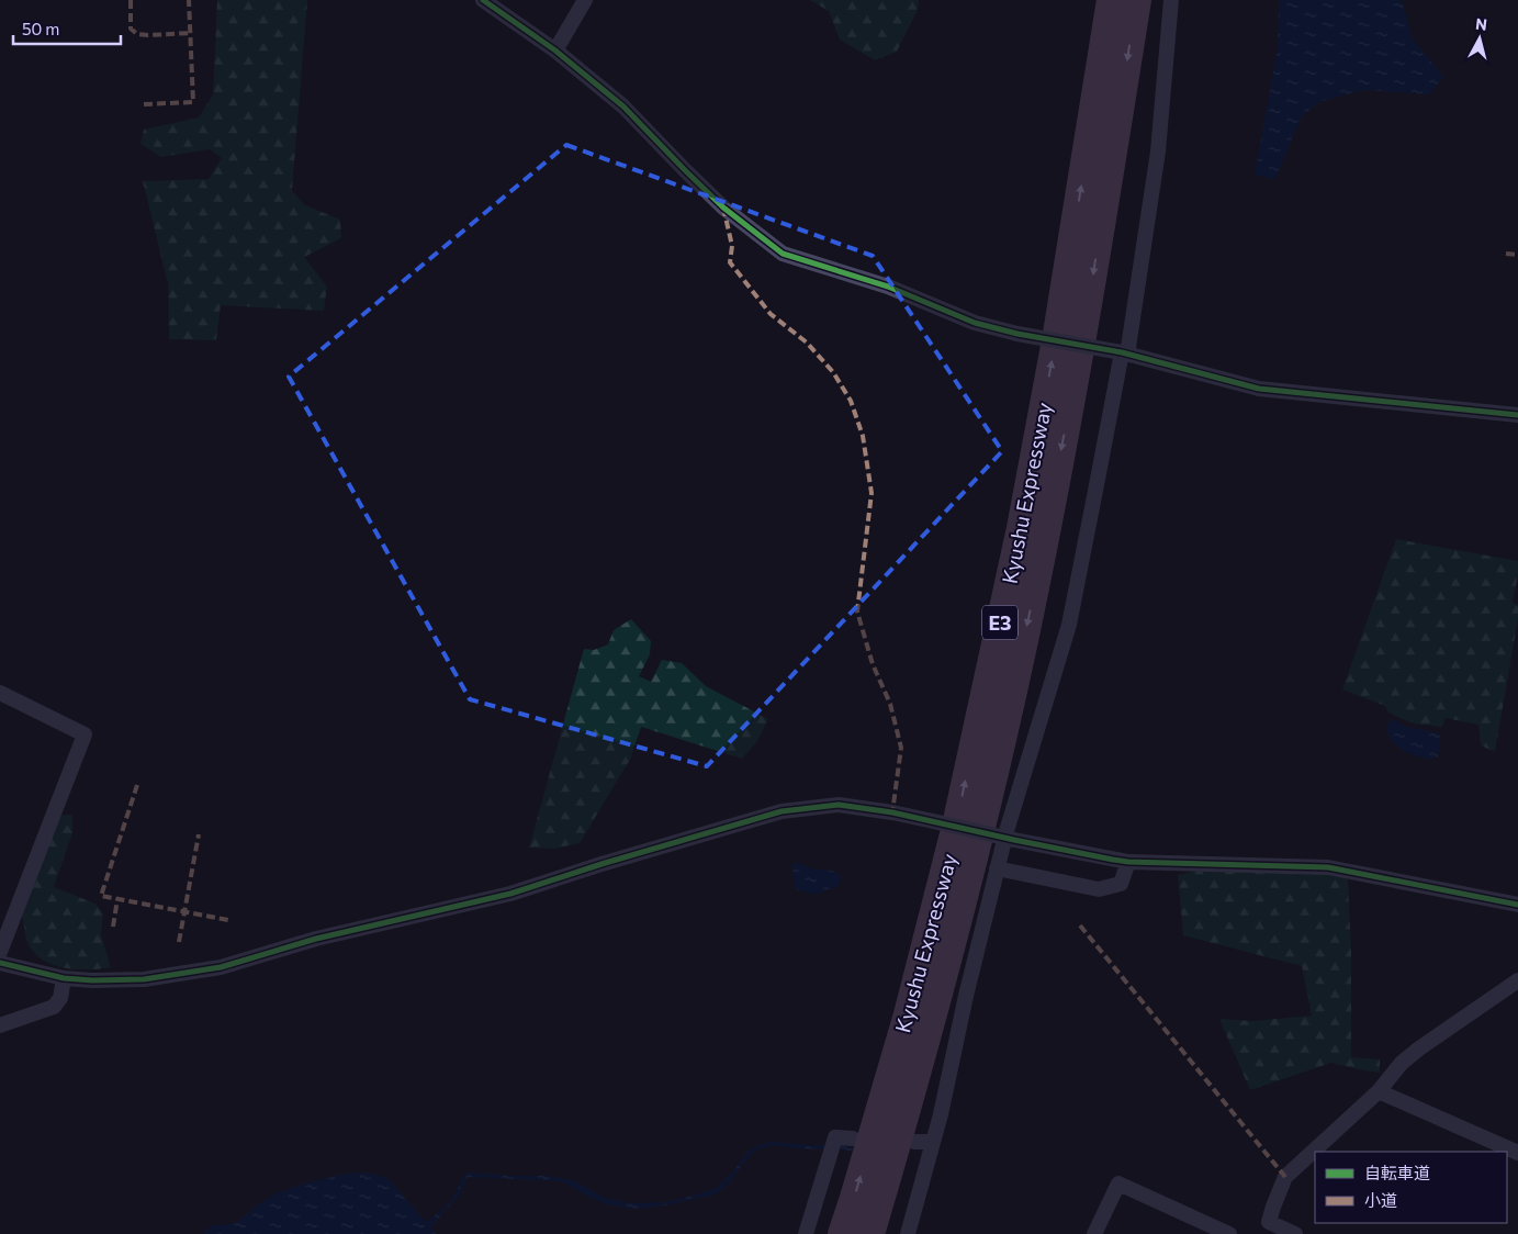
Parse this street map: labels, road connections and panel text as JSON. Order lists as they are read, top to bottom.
{
  "streets": {
    "highway": ["Kyushu Expressway", "E3"]
  },
  "legend": ["自転車道", "小道"],
  "scale_bar": "50 m",
  "north": "top"
}
